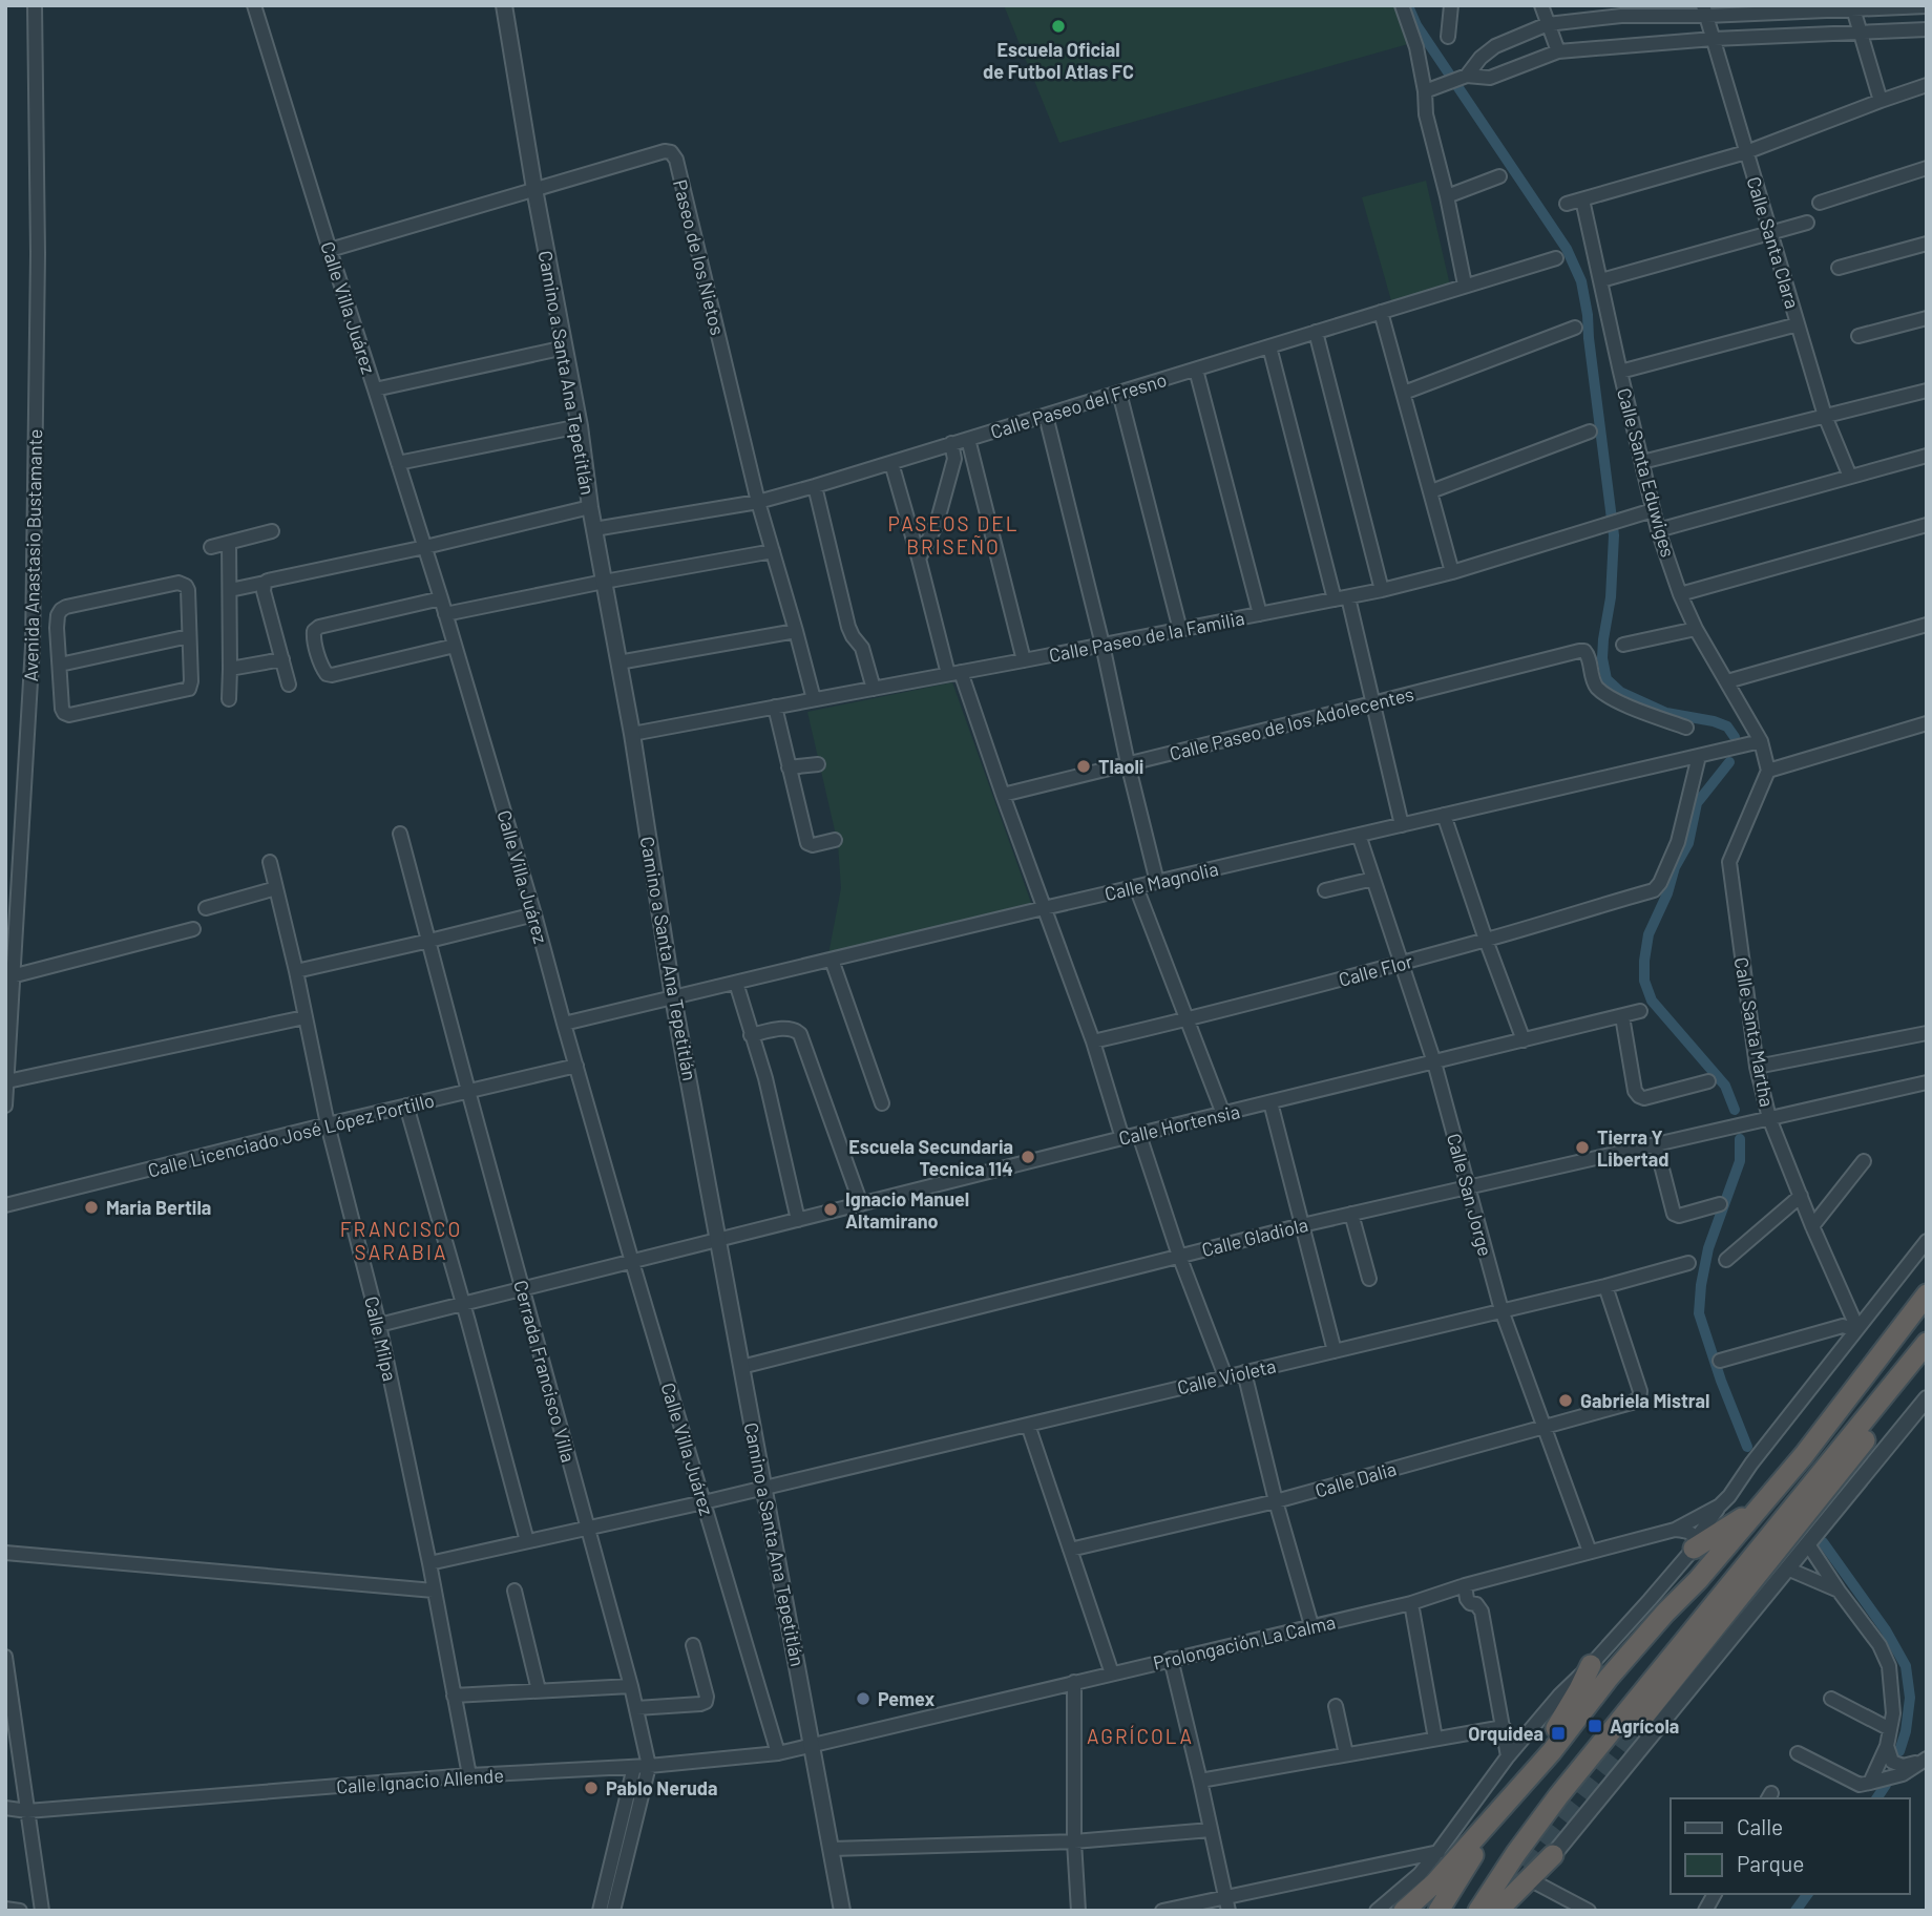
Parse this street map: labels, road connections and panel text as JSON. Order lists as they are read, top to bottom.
{
  "streets": {
    "street": [
      "Calle Santa Clara",
      "Paseo de los Nietos",
      "Calle Villa Juárez",
      "Camino a Santa Ana Tepetitlán",
      "Calle Paseo del Fresno",
      "Calle Santa Eduwiges",
      "Avenida Anastasio Bustamante",
      "Calle Paseo de la Familia",
      "Calle Paseo de los Adolecentes",
      "Calle Magnolia",
      "Calle Flor",
      "Calle Santa Martha",
      "Calle Hortensia",
      "Calle Licenciado José López Portillo",
      "Calle San Jorge",
      "Calle Gladiola",
      "Calle Milpa",
      "Cerrada Francisco Villa",
      "Calle Violeta",
      "Calle Dalia",
      "Prolongación La Calma",
      "Calle Ignacio Allende"
    ]
  },
  "crossings": [
    ["Paseo de los Nietos", "Camino a Santa Ana Tepetitlán"],
    ["Paseo de los Nietos", "Calle Paseo del Fresno"],
    ["Calle Villa Juárez", "Calle Magnolia"],
    ["Calle Villa Juárez", "Calle Hortensia"],
    ["Calle Villa Juárez", "Calle Licenciado José López Portillo"],
    ["Calle Villa Juárez", "Calle Violeta"],
    ["Calle Villa Juárez", "Calle Ignacio Allende"],
    ["Camino a Santa Ana Tepetitlán", "Calle Paseo del Fresno"],
    ["Camino a Santa Ana Tepetitlán", "Calle Paseo de la Familia"],
    ["Camino a Santa Ana Tepetitlán", "Calle Magnolia"],
    ["Camino a Santa Ana Tepetitlán", "Calle Hortensia"],
    ["Camino a Santa Ana Tepetitlán", "Calle Gladiola"],
    ["Camino a Santa Ana Tepetitlán", "Calle Violeta"],
    ["Camino a Santa Ana Tepetitlán", "Prolongación La Calma"],
    ["Camino a Santa Ana Tepetitlán", "Calle Ignacio Allende"],
    ["Calle Santa Eduwiges", "Calle Paseo de la Familia"],
    ["Calle Santa Eduwiges", "Calle Magnolia"],
    ["Calle Santa Eduwiges", "Calle Santa Martha"],
    ["Calle Magnolia", "Calle Flor"],
    ["Calle Magnolia", "Calle San Jorge"],
    ["Calle Flor", "Calle San Jorge"],
    ["Calle Santa Martha", "Calle Gladiola"],
    ["Calle Santa Martha", "Prolongación La Calma"],
    ["Calle Hortensia", "Calle San Jorge"],
    ["Calle Hortensia", "Calle Milpa"],
    ["Calle Hortensia", "Cerrada Francisco Villa"],
    ["Calle Licenciado José López Portillo", "Calle Milpa"],
    ["Calle Licenciado José López Portillo", "Cerrada Francisco Villa"],
    ["Calle San Jorge", "Calle Gladiola"],
    ["Calle San Jorge", "Calle Violeta"],
    ["Calle San Jorge", "Calle Dalia"],
    ["Calle San Jorge", "Prolongación La Calma"],
    ["Calle Milpa", "Calle Violeta"],
    ["Calle Milpa", "Calle Ignacio Allende"],
    ["Cerrada Francisco Villa", "Calle Violeta"],
    ["Cerrada Francisco Villa", "Calle Ignacio Allende"],
    ["Calle Violeta", "Calle Dalia"],
    ["Prolongación La Calma", "Calle Ignacio Allende"]
  ],
  "districts": ["PASEOS DEL BRISEÑO", "FRANCISCO SARABIA", "AGRÍCOLA"],
  "places": {
    "other": [
      "Escuela Oficial de Futbol Atlas FC",
      "Tlaoli",
      "Tierra Y Libertad",
      "Escuela Secundaria Tecnica 114",
      "Maria Bertila",
      "Ignacio Manuel Altamirano",
      "Gabriela Mistral",
      "Pemex",
      "Pablo Neruda"
    ],
    "transit": ["Agrícola", "Orquidea"]
  },
  "legend": ["Calle", "Parque"]
}
